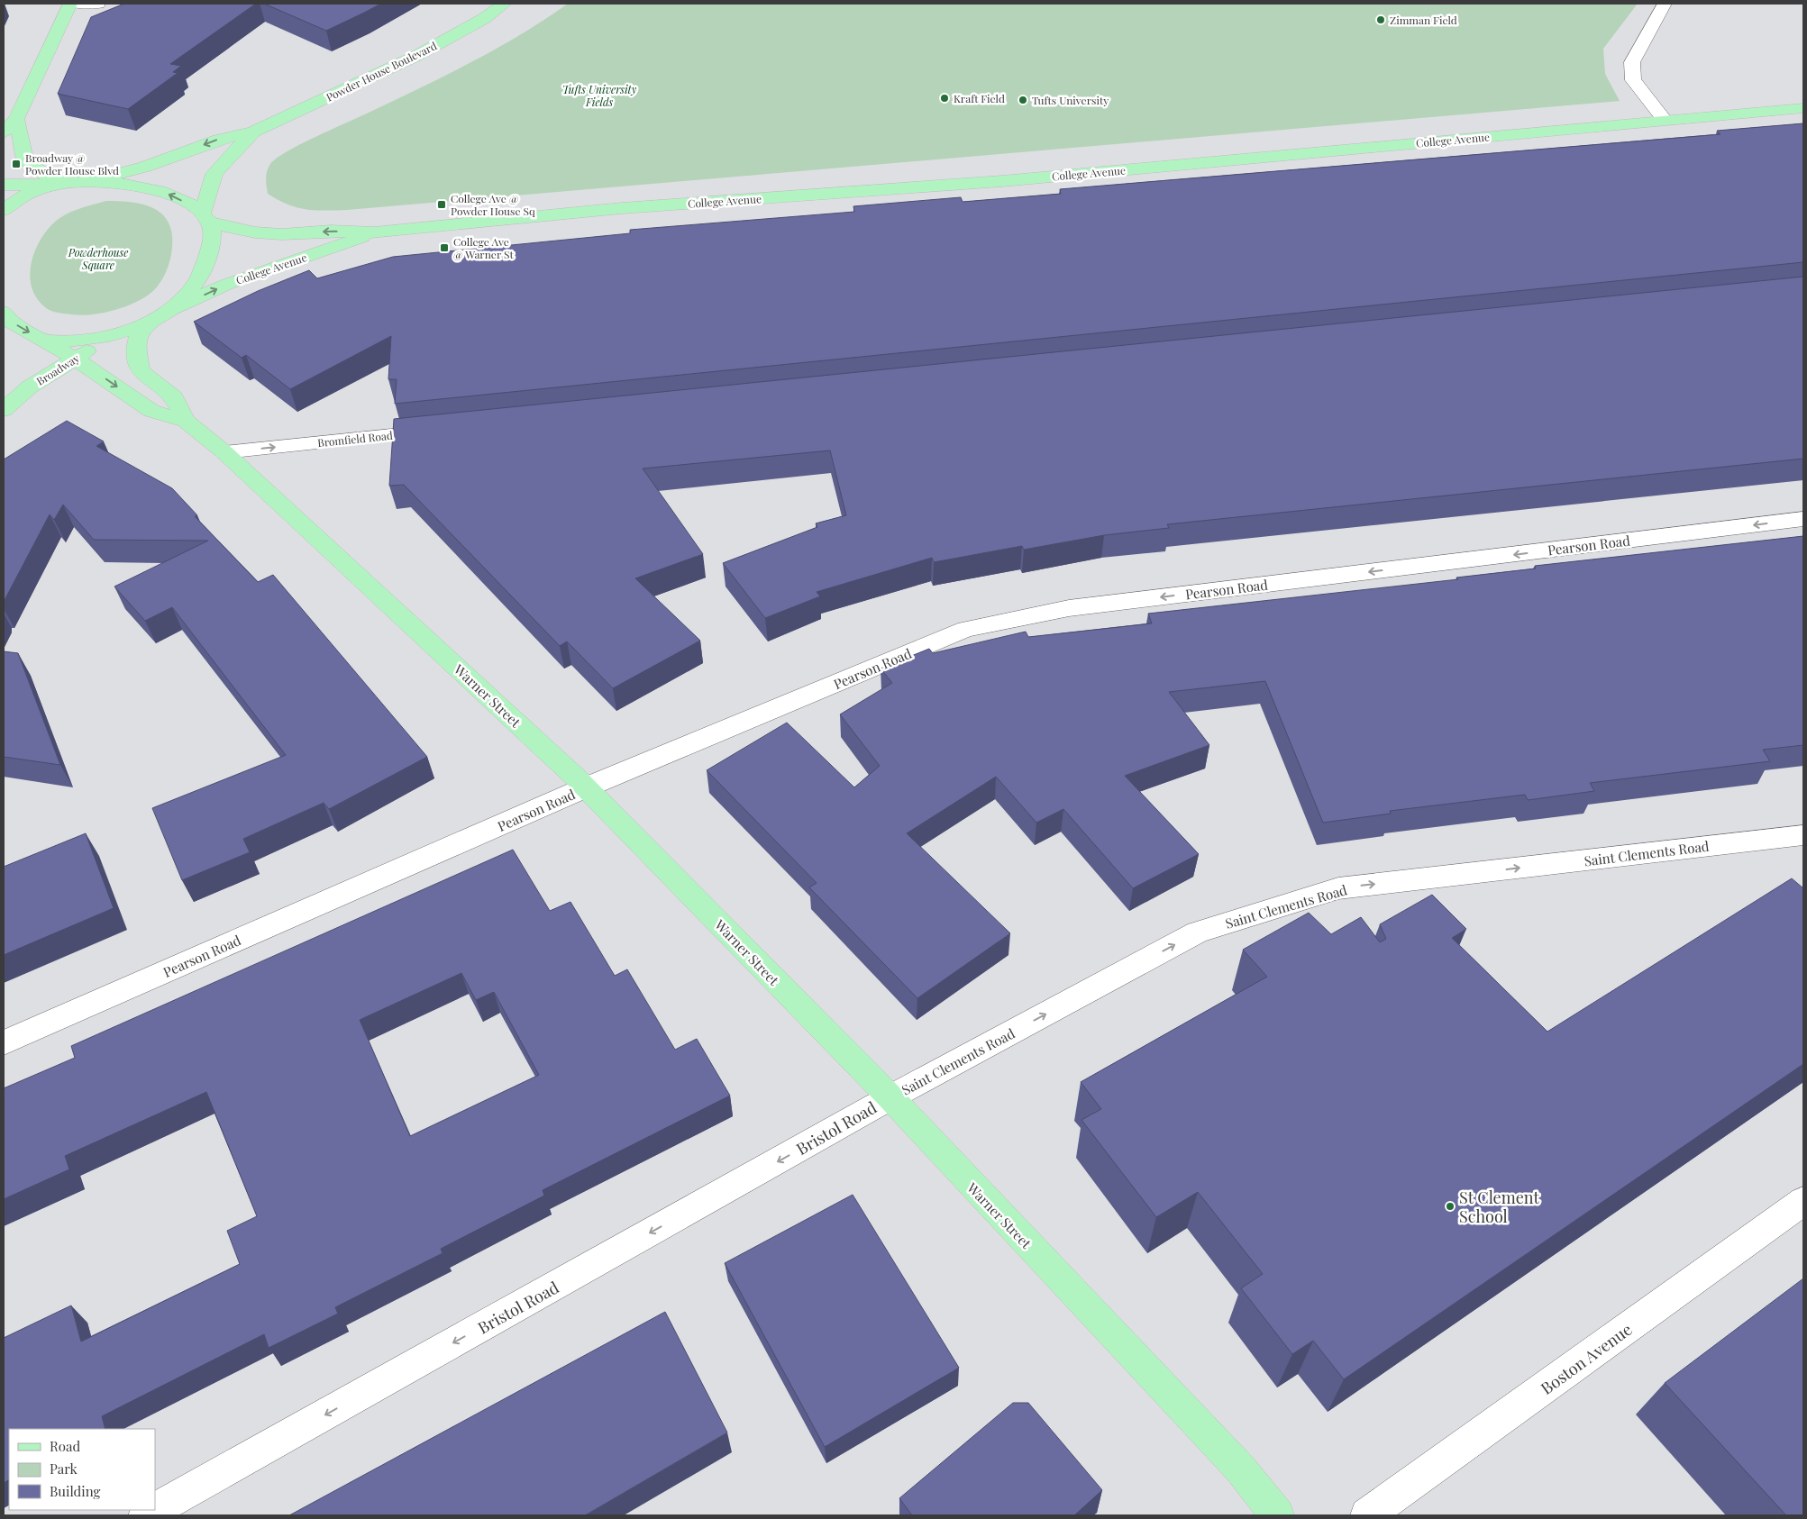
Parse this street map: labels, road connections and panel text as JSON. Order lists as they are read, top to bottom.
{
  "streets": {
    "main road": [
      "Powder House Boulevard",
      "College Avenue",
      "Broadway",
      "Warner Street"
    ],
    "street": [
      "Bromfield Road",
      "Pearson Road",
      "Saint Clements Road",
      "Bristol Road",
      "Boston Avenue"
    ]
  },
  "crossings": [
    ["Powder House Boulevard", "College Avenue"],
    ["Broadway", "Warner Street"],
    ["Bromfield Road", "Warner Street"],
    ["Pearson Road", "Warner Street"],
    ["Warner Street", "Saint Clements Road"],
    ["Warner Street", "Bristol Road"],
    ["Saint Clements Road", "Bristol Road"]
  ],
  "one_way": [
    "Bromfield Road",
    "Pearson Road",
    "Saint Clements Road",
    "Bristol Road"
  ],
  "parks": ["Tufts University Fields", "Powderhouse Square"],
  "places": {
    "other": [
      "Zimman Field",
      "Kraft Field",
      "Tufts University",
      "St Clement School"
    ],
    "transit": ["Broadway @ Powder House Blvd", "College Ave @ Powder House Sq", "College Ave @ Warner St"]
  },
  "legend": ["Road", "Park", "Building"]
}
